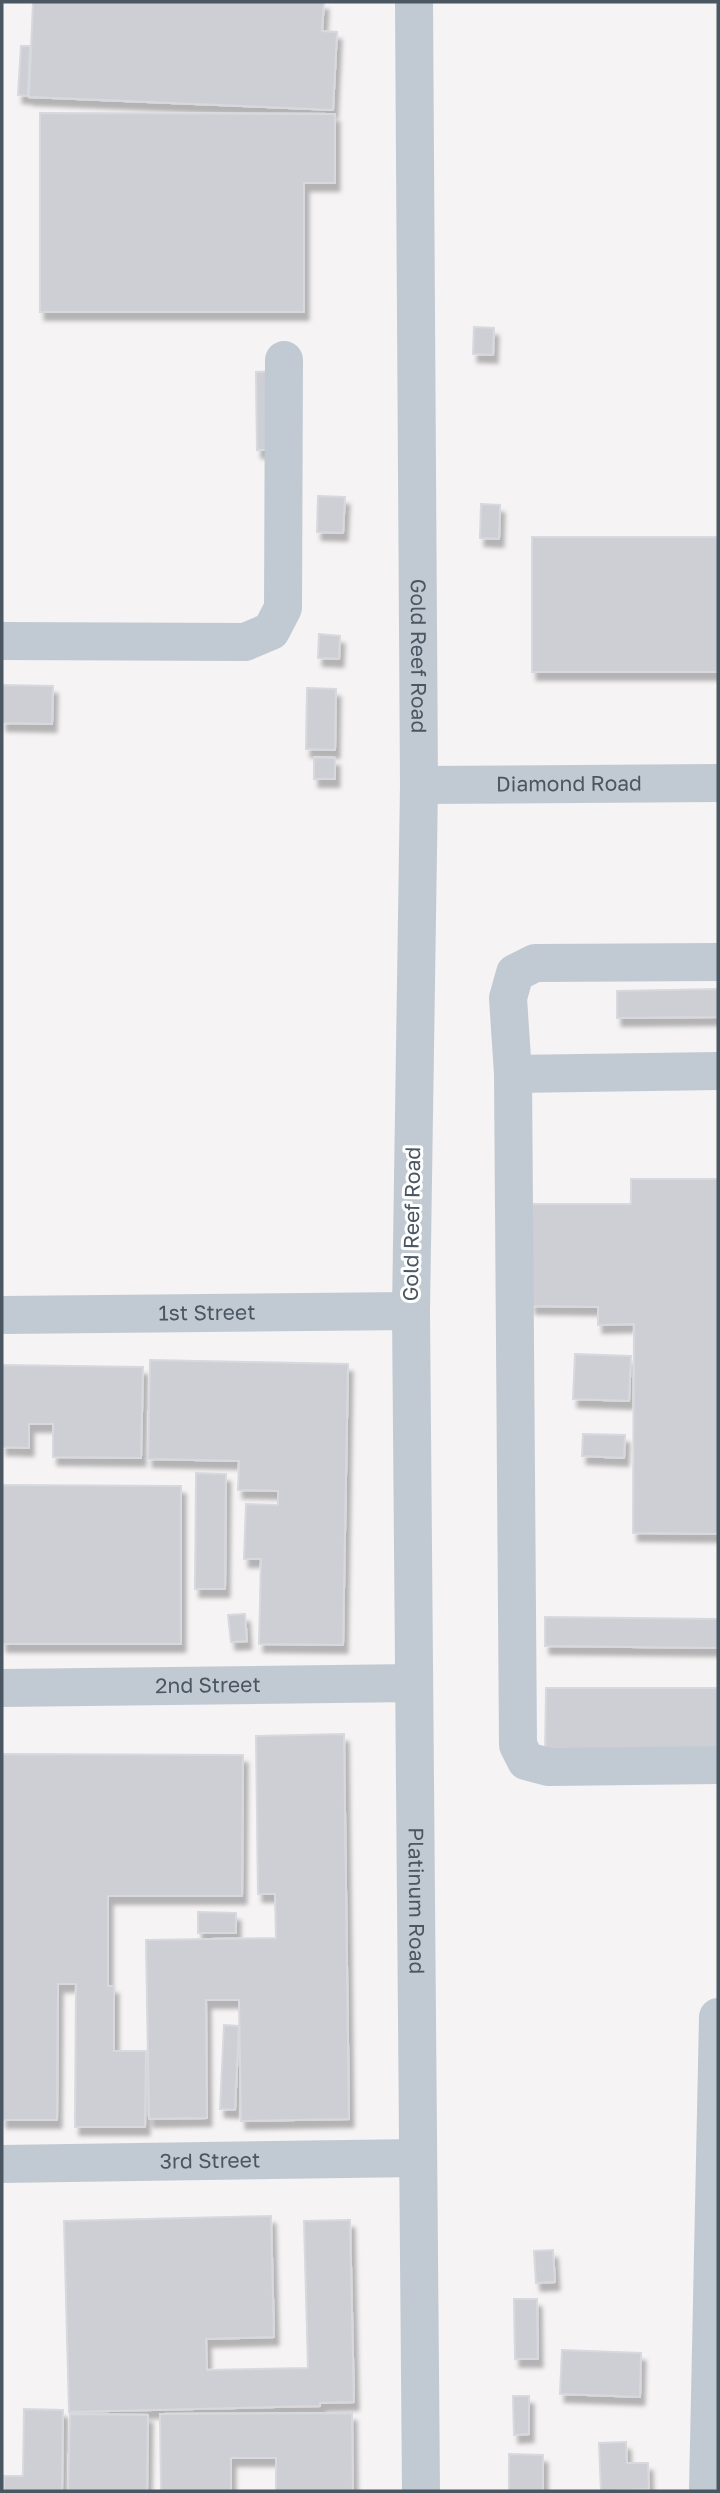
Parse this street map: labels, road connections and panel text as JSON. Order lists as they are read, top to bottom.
{
  "streets": {
    "street": [
      "Gold Reef Road",
      "Diamond Road",
      "1st Street",
      "2nd Street",
      "Platinum Road",
      "3rd Street"
    ]
  },
  "crossings": [
    ["Gold Reef Road", "Diamond Road"],
    ["Gold Reef Road", "1st Street"],
    ["Gold Reef Road", "Platinum Road"],
    ["1st Street", "Platinum Road"],
    ["2nd Street", "Platinum Road"],
    ["Platinum Road", "3rd Street"]
  ]
}
